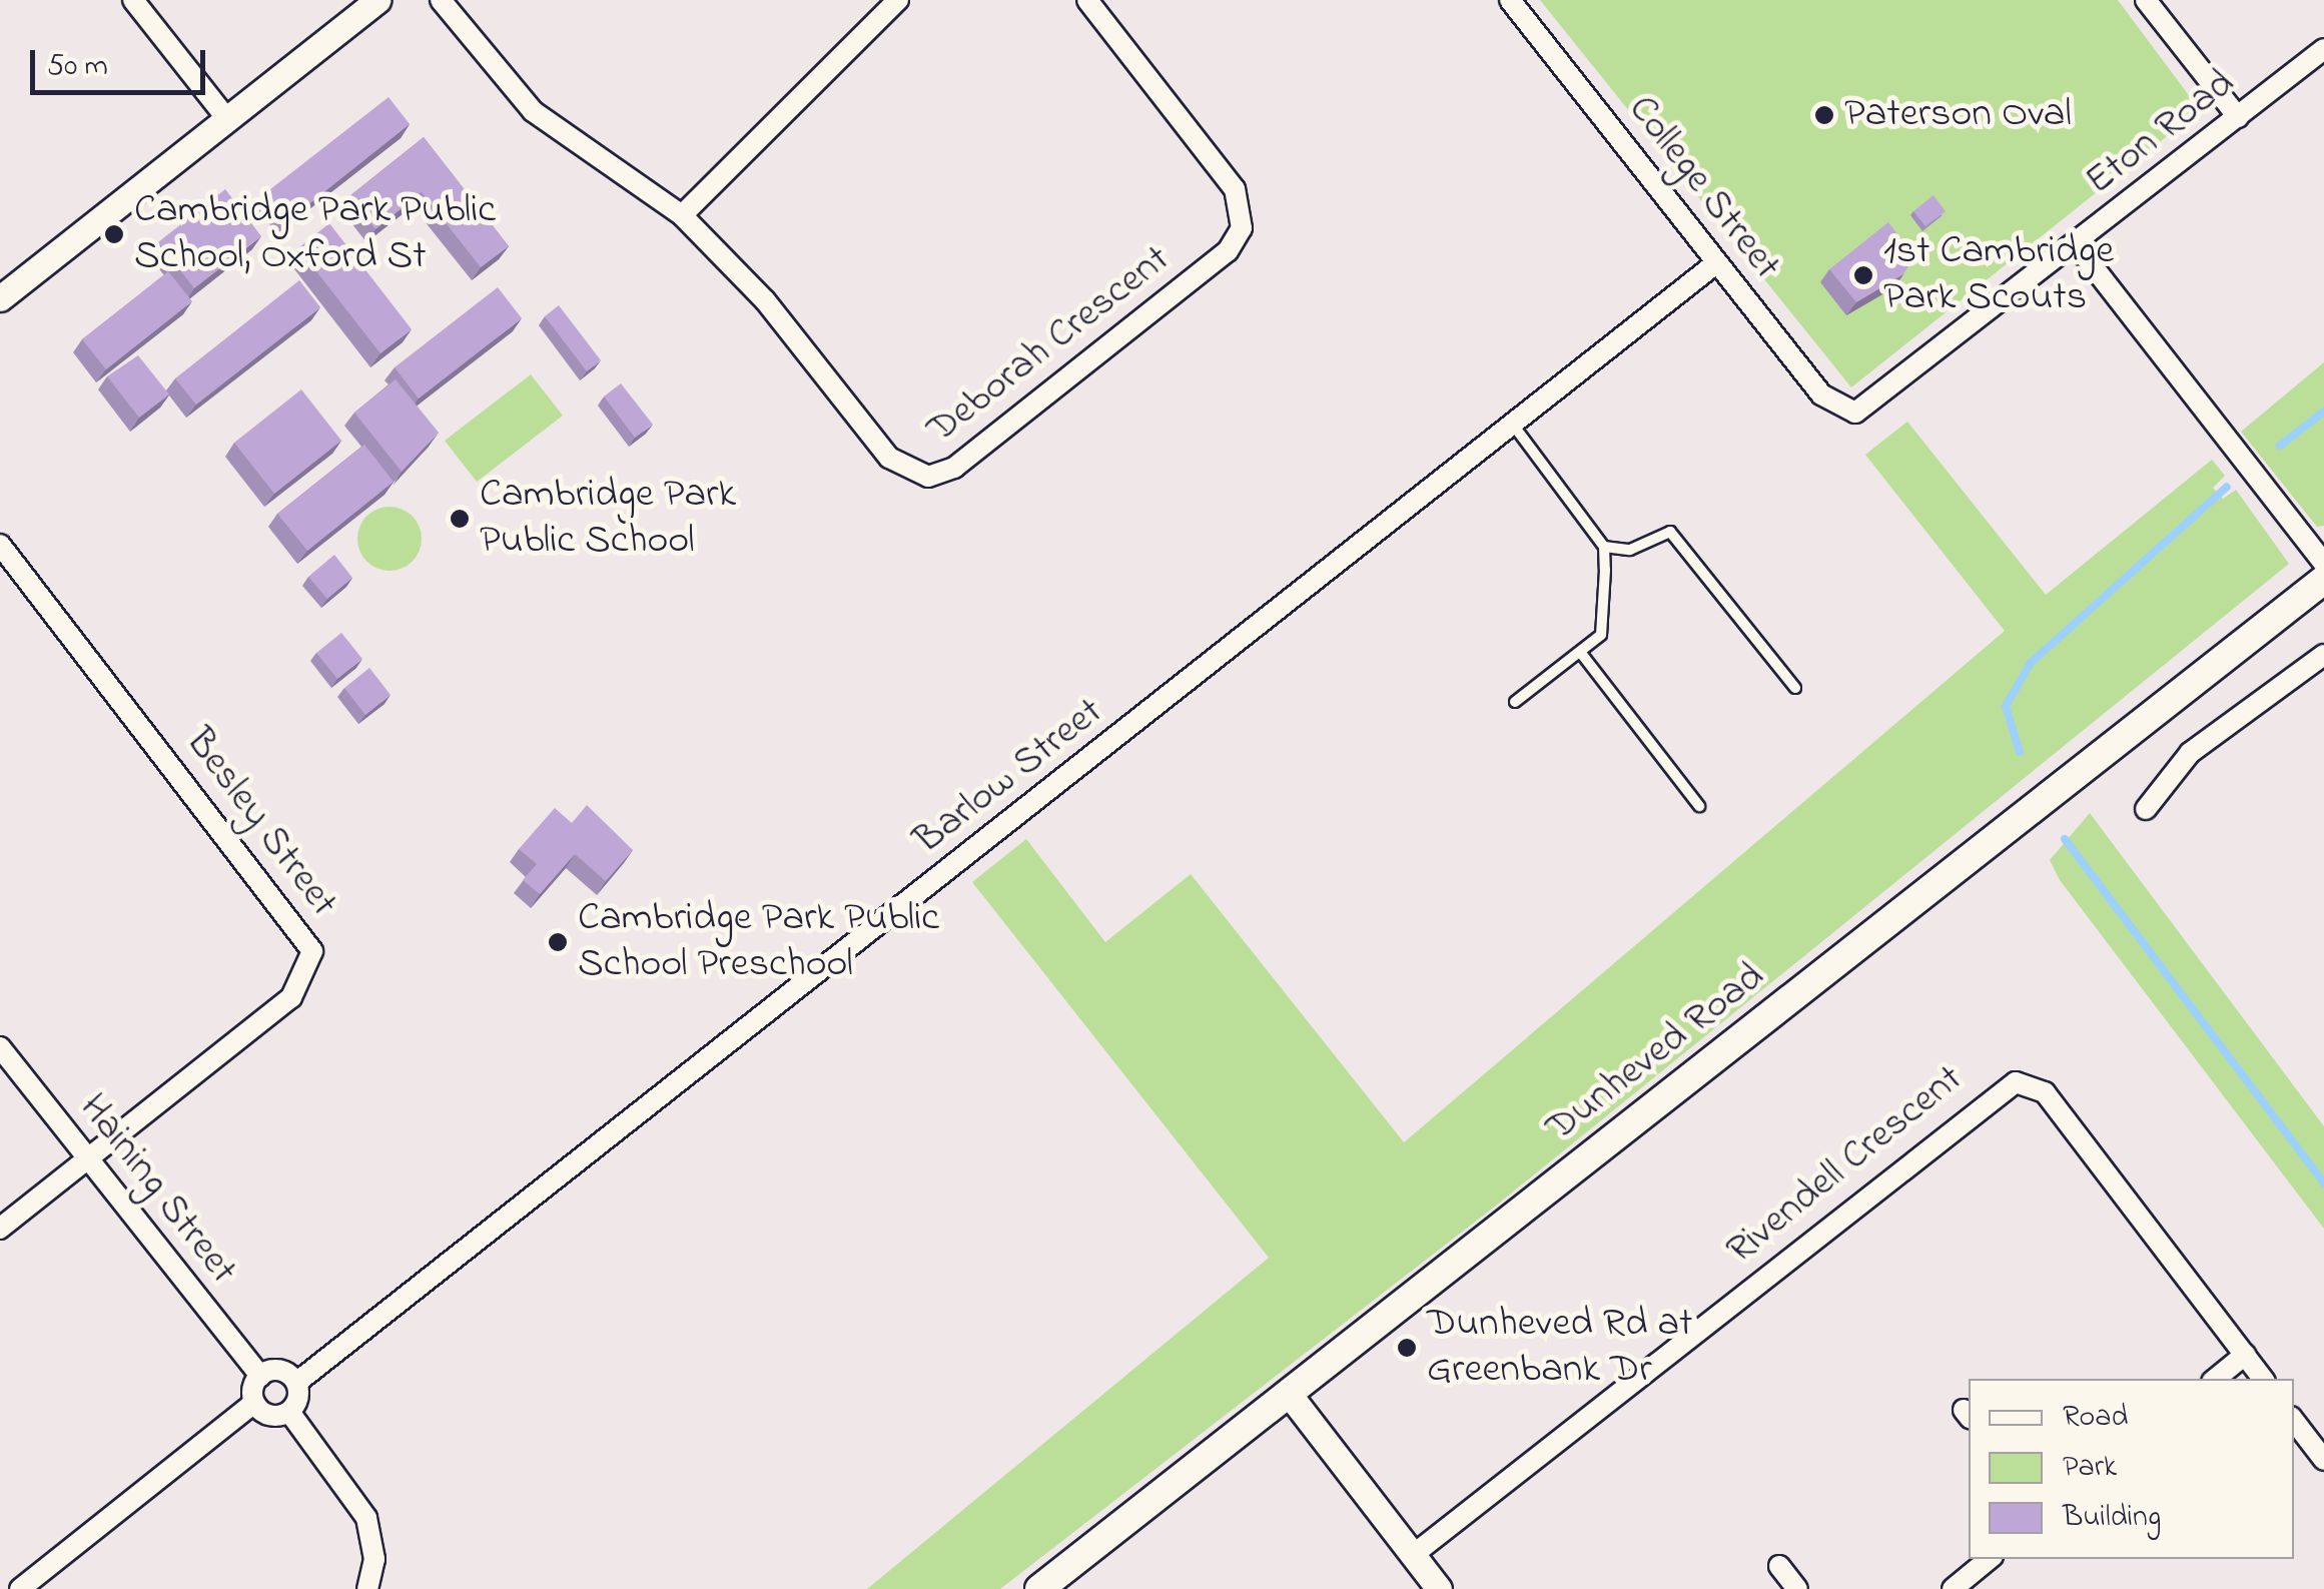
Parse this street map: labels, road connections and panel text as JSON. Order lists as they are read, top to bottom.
{
  "streets": {
    "main road": ["Dunheved Road"],
    "street": [
      "Eton Road",
      "College Street",
      "Deborah Crescent",
      "Barlow Street",
      "Besley Street",
      "Rivendell Crescent",
      "Haining Street"
    ]
  },
  "crossings": [
    ["Eton Road", "College Street"],
    ["College Street", "Barlow Street"],
    ["Barlow Street", "Haining Street"],
    ["Besley Street", "Haining Street"]
  ],
  "places": [
    "Paterson Oval",
    "Cambridge Park Public School, Oxford St",
    "1st Cambridge Park Scouts",
    "Cambridge Park Public School",
    "Cambridge Park Public School Preschool",
    "Dunheved Rd at Greenbank Dr"
  ],
  "legend": ["Road", "Park", "Building"],
  "scale_bar": "50 m"
}
